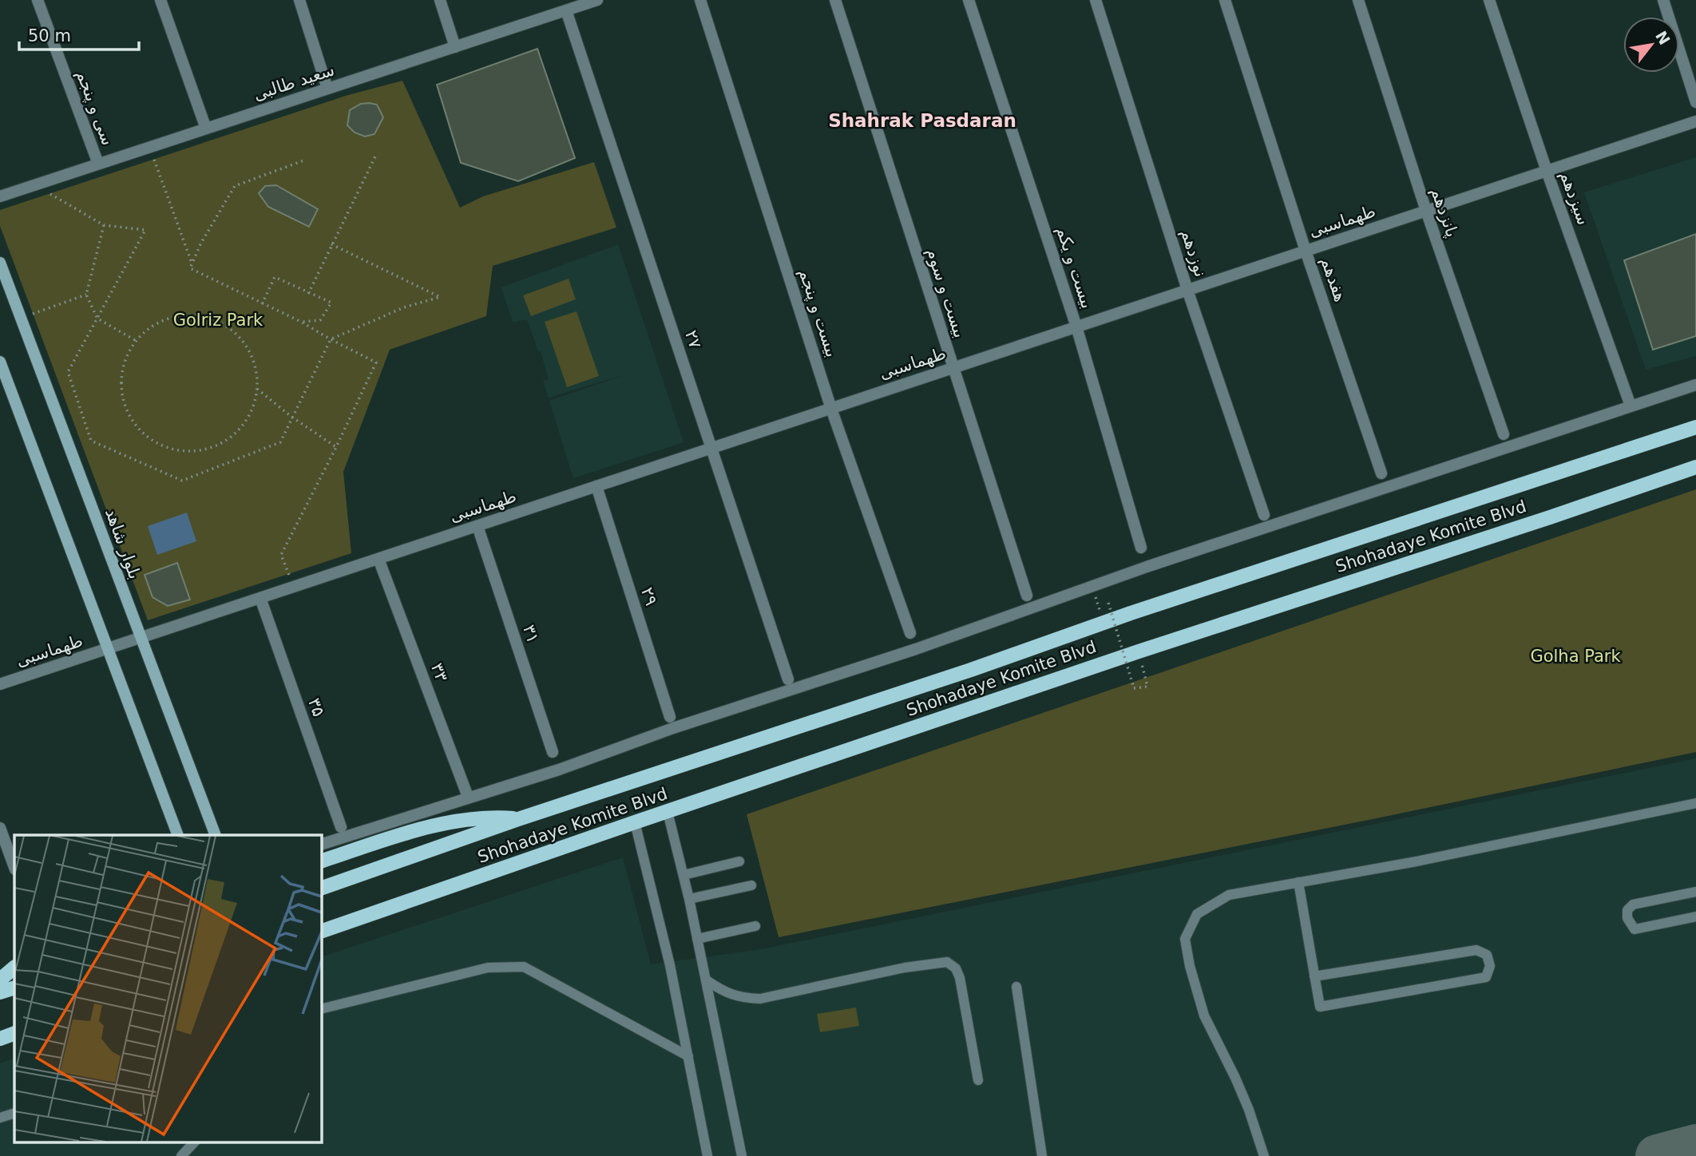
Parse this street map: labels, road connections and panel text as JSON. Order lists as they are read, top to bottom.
{
  "streets": {
    "main road": ["Shohadaye Komite Blvd", "بلوار شاهد"],
    "street": [
      "سعید طالبی",
      "سی و پنجم",
      "سیزدهم",
      "پانزدهم",
      "طهماسبی",
      "نوزدهم",
      "بیست و یکم",
      "هفدهم",
      "بیست و سوم",
      "بیست و پنجم",
      "۲۷",
      "۲۹",
      "۳۱",
      "۳۳",
      "۳۵"
    ]
  },
  "crossings": [
    ["سعید طالبی", "سی و پنجم"],
    ["سعید طالبی", "۲۷"],
    ["سیزدهم", "طهماسبی"],
    ["پانزدهم", "طهماسبی"],
    ["طهماسبی", "نوزدهم"],
    ["طهماسبی", "بیست و یکم"],
    ["طهماسبی", "هفدهم"],
    ["طهماسبی", "بیست و سوم"],
    ["طهماسبی", "بیست و پنجم"],
    ["طهماسبی", "۲۷"],
    ["طهماسبی", "بلوار شاهد"],
    ["طهماسبی", "۲۹"],
    ["طهماسبی", "۳۱"],
    ["طهماسبی", "۳۳"],
    ["طهماسبی", "۳۵"]
  ],
  "districts": ["Shahrak Pasdaran"],
  "parks": ["Golriz Park", "Golha Park"],
  "scale_bar": "50 m",
  "north": "top right"
}
